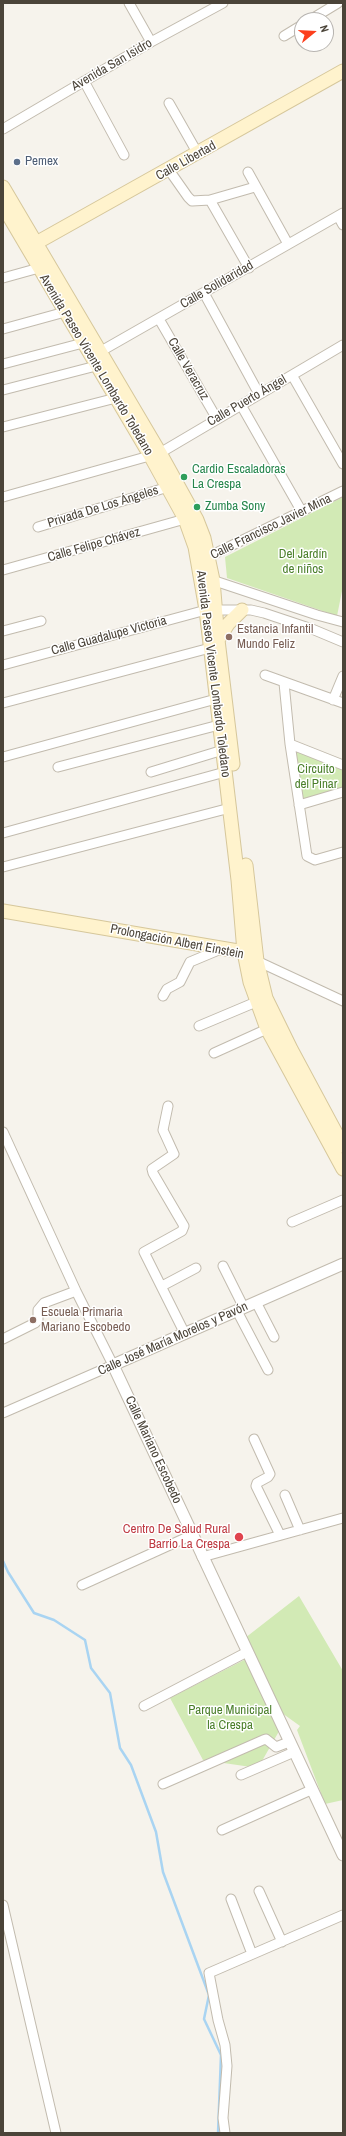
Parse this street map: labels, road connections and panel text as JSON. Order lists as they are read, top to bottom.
{
  "streets": {
    "main road": ["Calle Libertad", "Avenida Paseo Vicente Lombardo Toledano", "Prolongación Albert Einstein"],
    "street": [
      "Avenida San Isidro",
      "Calle Solidaridad",
      "Calle Veracruz",
      "Calle Puerto Ángel",
      "Privada De Los Ángeles",
      "Calle Francisco Javier Mina",
      "Calle Felipe Chávez",
      "Calle Guadalupe Victoria",
      "Calle José María Morelos y Pavón",
      "Calle Mariano Escobedo"
    ]
  },
  "crossings": [
    ["Calle Libertad", "Avenida Paseo Vicente Lombardo Toledano"],
    ["Calle Solidaridad", "Avenida Paseo Vicente Lombardo Toledano"],
    ["Calle Solidaridad", "Calle Veracruz"],
    ["Avenida Paseo Vicente Lombardo Toledano", "Calle Puerto Ángel"],
    ["Avenida Paseo Vicente Lombardo Toledano", "Privada De Los Ángeles"],
    ["Avenida Paseo Vicente Lombardo Toledano", "Calle Francisco Javier Mina"],
    ["Avenida Paseo Vicente Lombardo Toledano", "Calle Felipe Chávez"],
    ["Avenida Paseo Vicente Lombardo Toledano", "Calle Guadalupe Victoria"],
    ["Avenida Paseo Vicente Lombardo Toledano", "Prolongación Albert Einstein"],
    ["Calle Veracruz", "Calle Puerto Ángel"],
    ["Calle José María Morelos y Pavón", "Calle Mariano Escobedo"]
  ],
  "parks": ["Del Jardín de niños", "Circuito del Pinar", "Parque Municipal la Crespa"],
  "places": [
    "Pemex",
    "Cardio Escaladoras La Crespa",
    "Zumba Sony",
    "Estancia Infantil Mundo Feliz",
    "Escuela Primaria Mariano Escobedo",
    "Centro De Salud Rural Barrio La Crespa"
  ],
  "north": "right"
}
